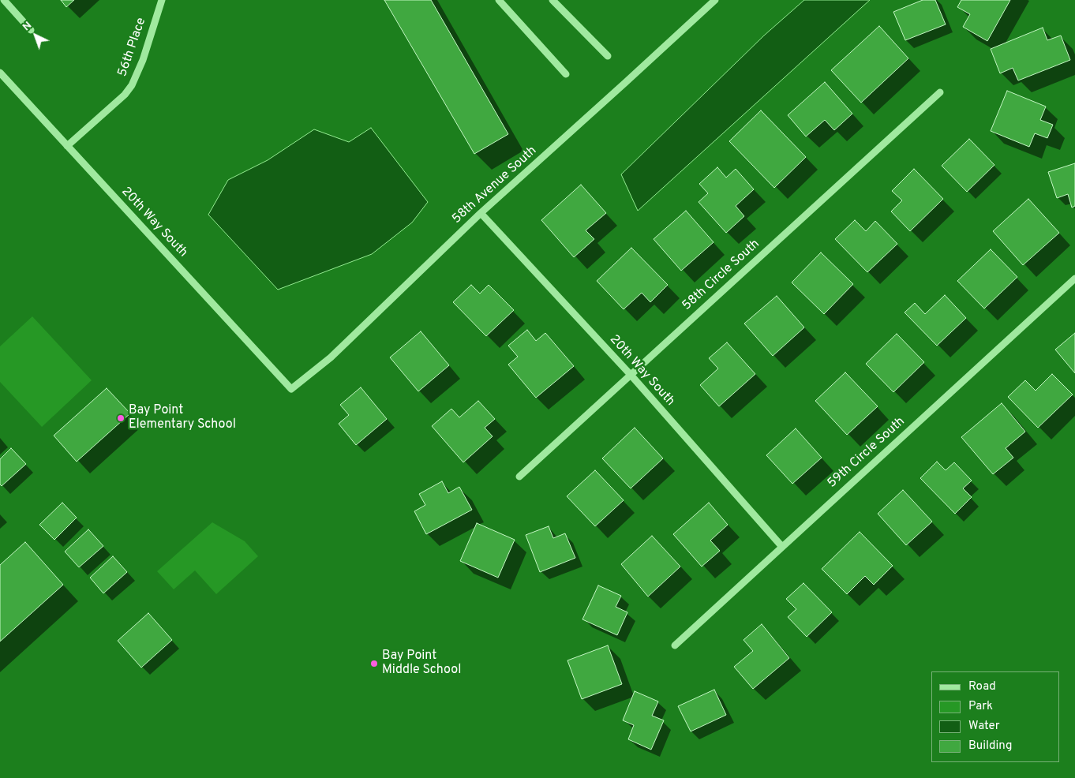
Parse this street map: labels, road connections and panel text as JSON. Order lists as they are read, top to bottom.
{
  "streets": {
    "street": [
      "56th Place",
      "58th Avenue South",
      "20th Way South",
      "58th Circle South",
      "59th Circle South"
    ]
  },
  "crossings": [
    ["56th Place", "20th Way South"],
    ["58th Avenue South", "20th Way South"],
    ["20th Way South", "58th Circle South"],
    ["20th Way South", "59th Circle South"]
  ],
  "places": ["Bay Point Elementary School", "Bay Point Middle School"],
  "legend": [
    "Road",
    "Park",
    "Water",
    "Building"
  ],
  "north": "top left"
}
